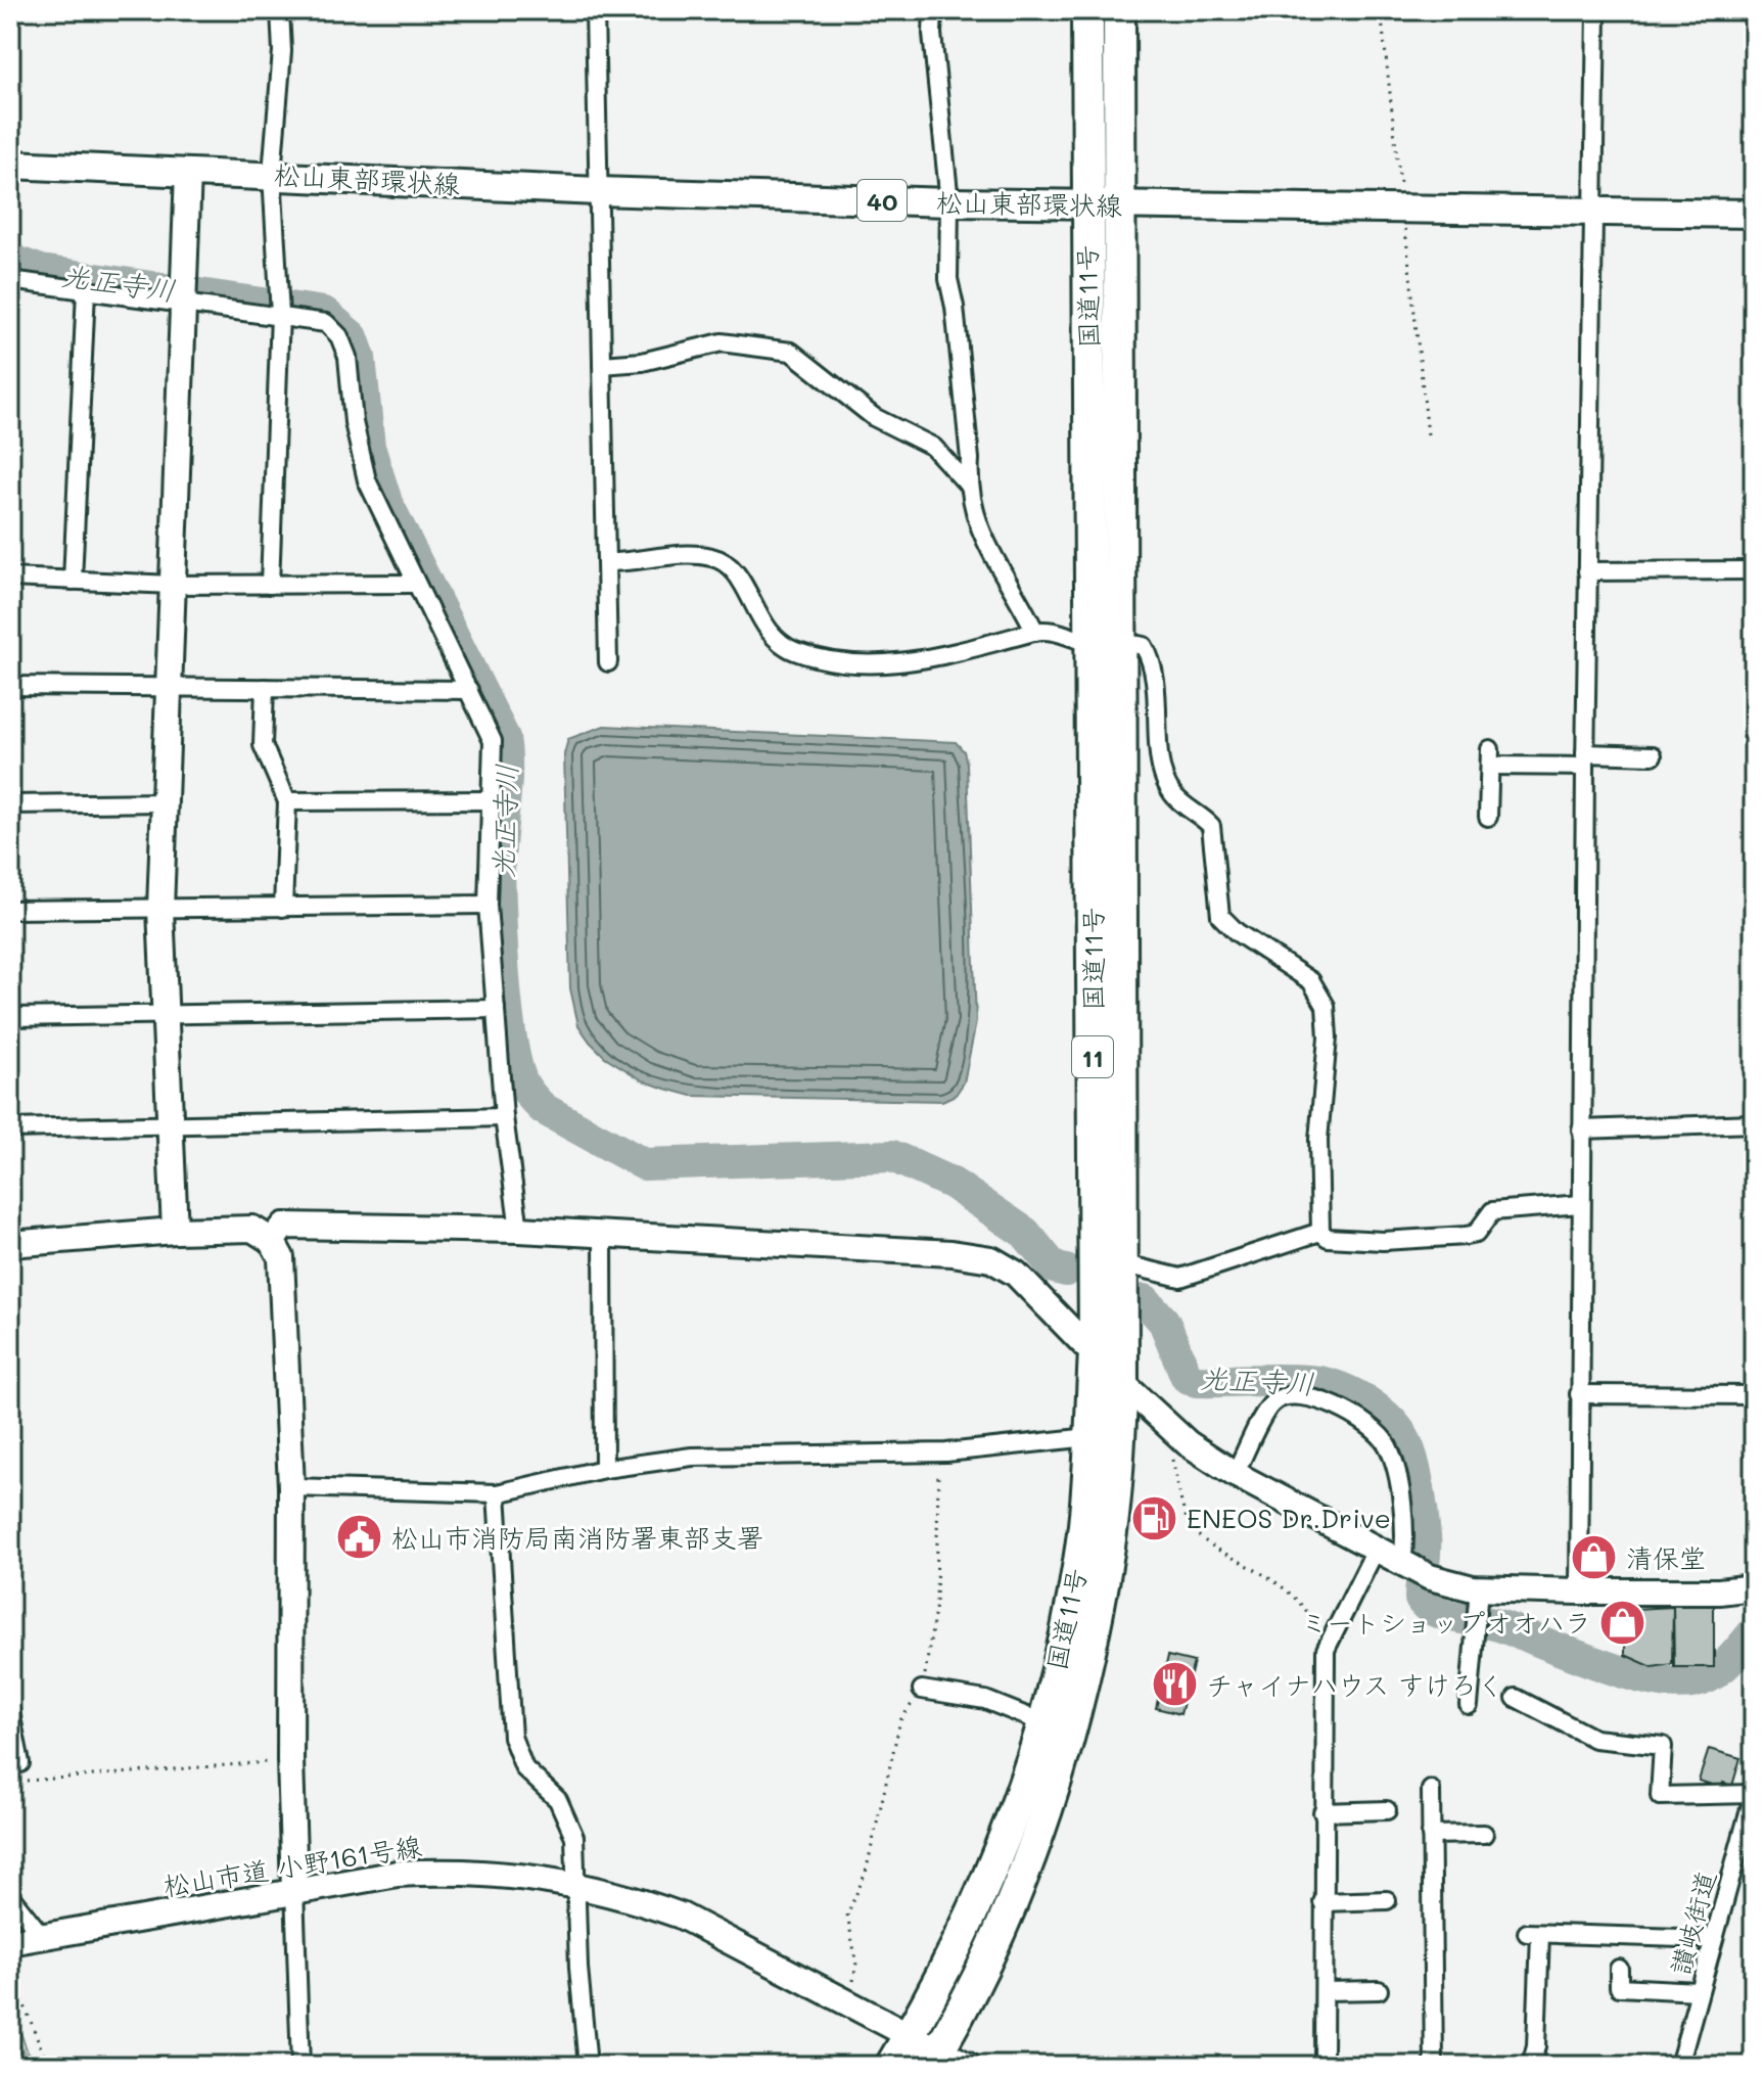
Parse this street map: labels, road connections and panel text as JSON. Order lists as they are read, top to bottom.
{
  "streets": {
    "highway": ["国道11号", "11"],
    "main road": ["松山東部環状線", "40"],
    "street": ["松山市道 小野161号線", "讃岐街道"]
  },
  "crossings": [
    ["松山東部環状線", "国道11号"],
    ["国道11号", "松山市道 小野161号線"]
  ],
  "water": ["光正寺川"],
  "places": {
    "fuel station": ["ENEOS Dr.Drive"],
    "public building": ["松山市消防局南消防署東部支署"],
    "shop": ["清保堂", "ミートショップオオハラ"],
    "restaurant": ["チャイナハウス すけろく"]
  }
}
